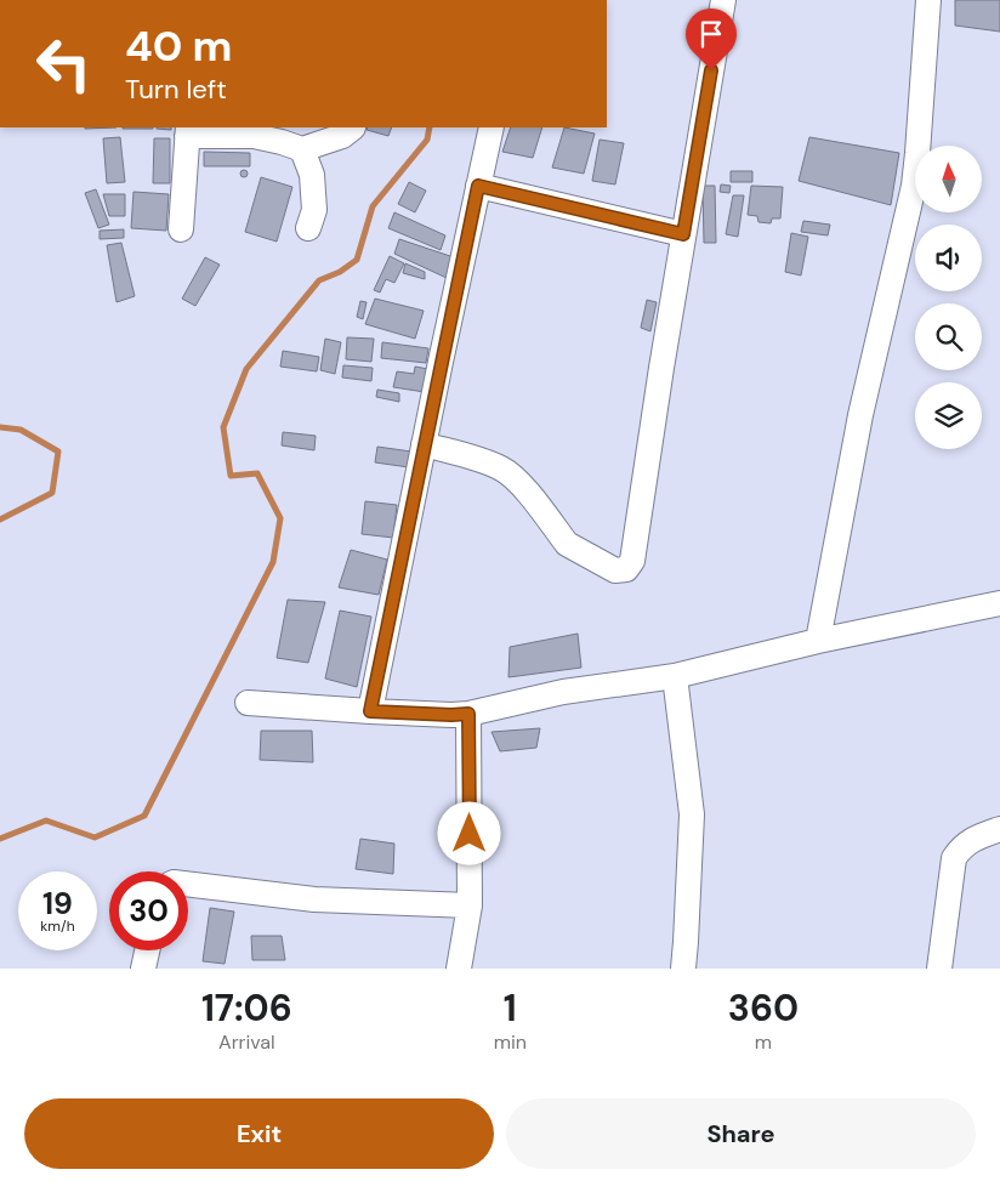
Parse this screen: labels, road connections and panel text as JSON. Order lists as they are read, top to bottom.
{
  "north": "top",
  "page": {
    "turn": ["40 m", "Turn left"],
    "speed": "19 km/h",
    "limit": "30",
    "eta": [
      "17:06",
      "Arrival",
      "1",
      "min",
      "360",
      "m"
    ],
    "buttons": ["Exit", "Share"]
  }
}
